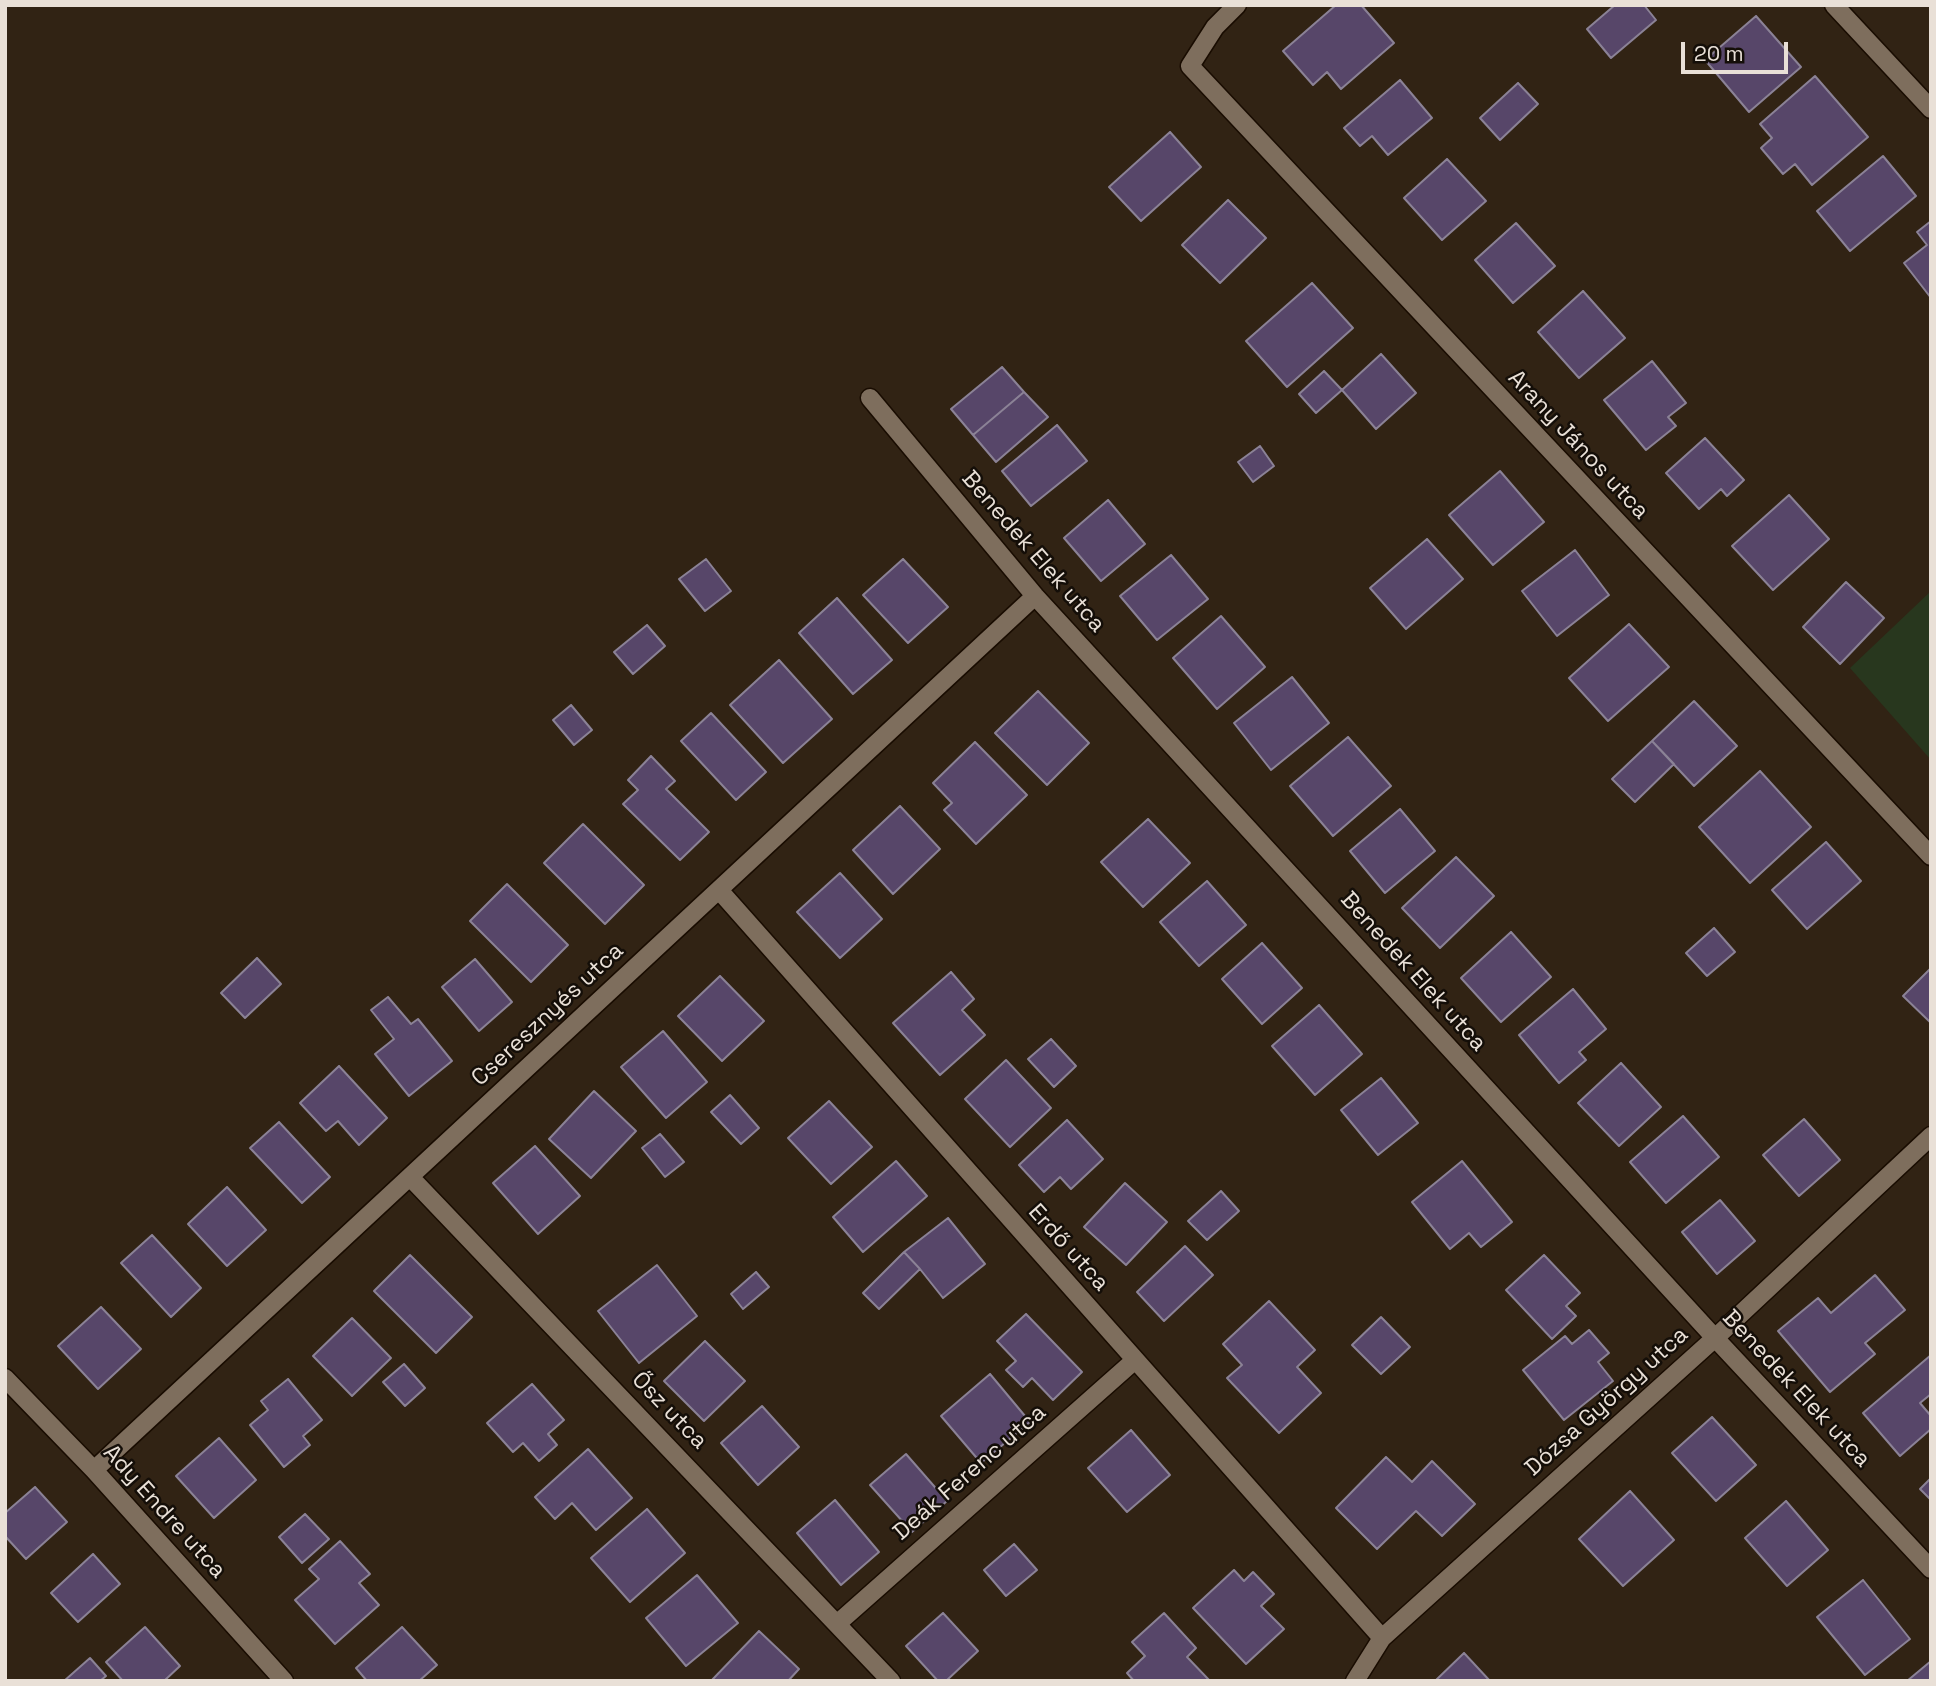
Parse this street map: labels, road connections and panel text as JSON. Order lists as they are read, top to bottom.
{
  "streets": {
    "street": [
      "Arany János utca",
      "Benedek Elek utca",
      "Cseresznyés utca",
      "Erdő utca",
      "Dózsa György utca",
      "Ősz utca",
      "Deák Ferenc utca",
      "Ady Endre utca"
    ]
  },
  "crossings": [
    ["Benedek Elek utca", "Cseresznyés utca"],
    ["Benedek Elek utca", "Dózsa György utca"],
    ["Cseresznyés utca", "Erdő utca"],
    ["Cseresznyés utca", "Ősz utca"],
    ["Cseresznyés utca", "Ady Endre utca"],
    ["Erdő utca", "Dózsa György utca"],
    ["Erdő utca", "Deák Ferenc utca"],
    ["Ősz utca", "Deák Ferenc utca"]
  ],
  "scale_bar": "20 m"
}
